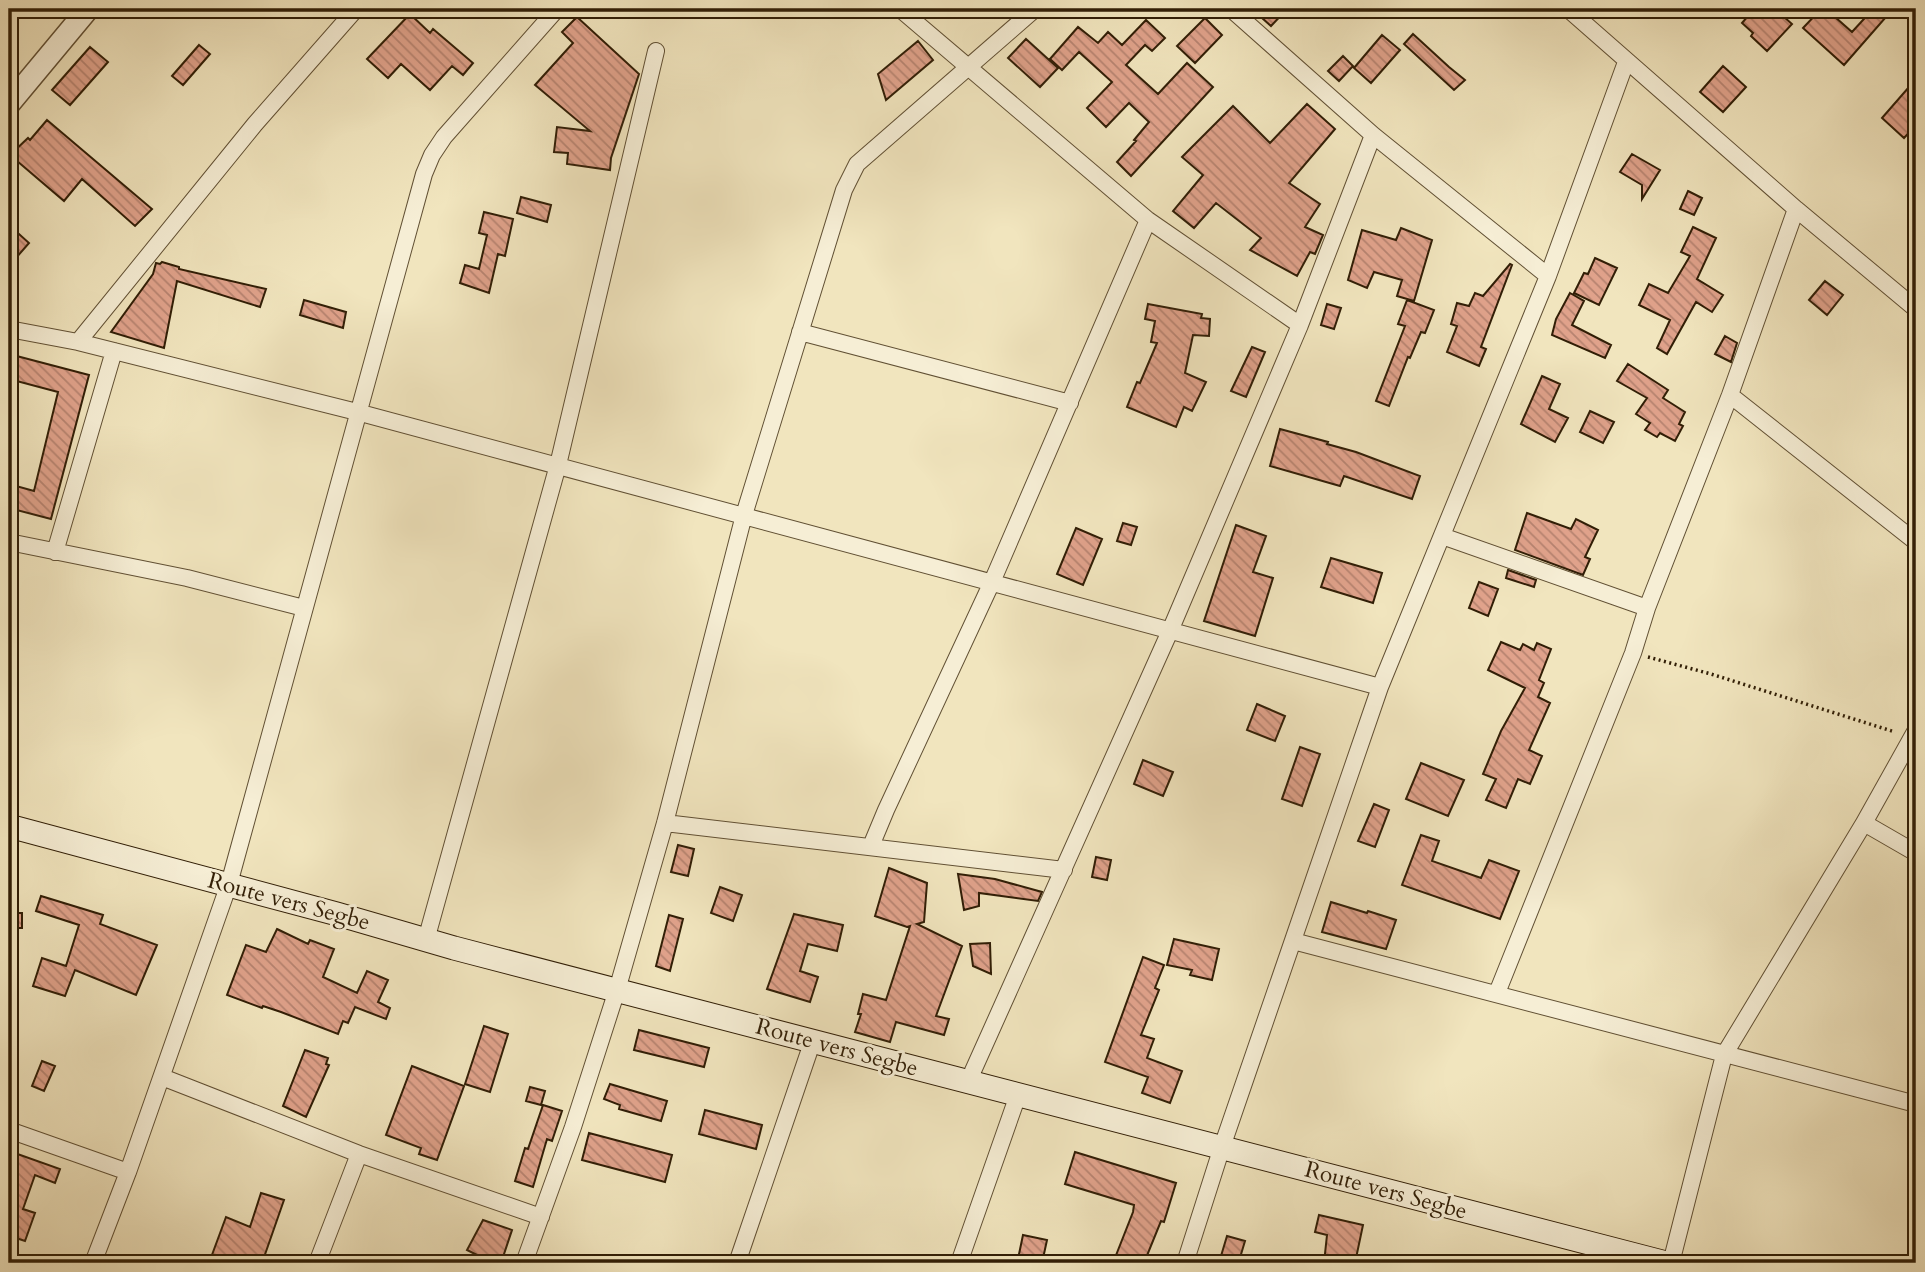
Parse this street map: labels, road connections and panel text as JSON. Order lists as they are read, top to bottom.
{
  "streets": {
    "main road": ["Route vers Segbe"]
  }
}
